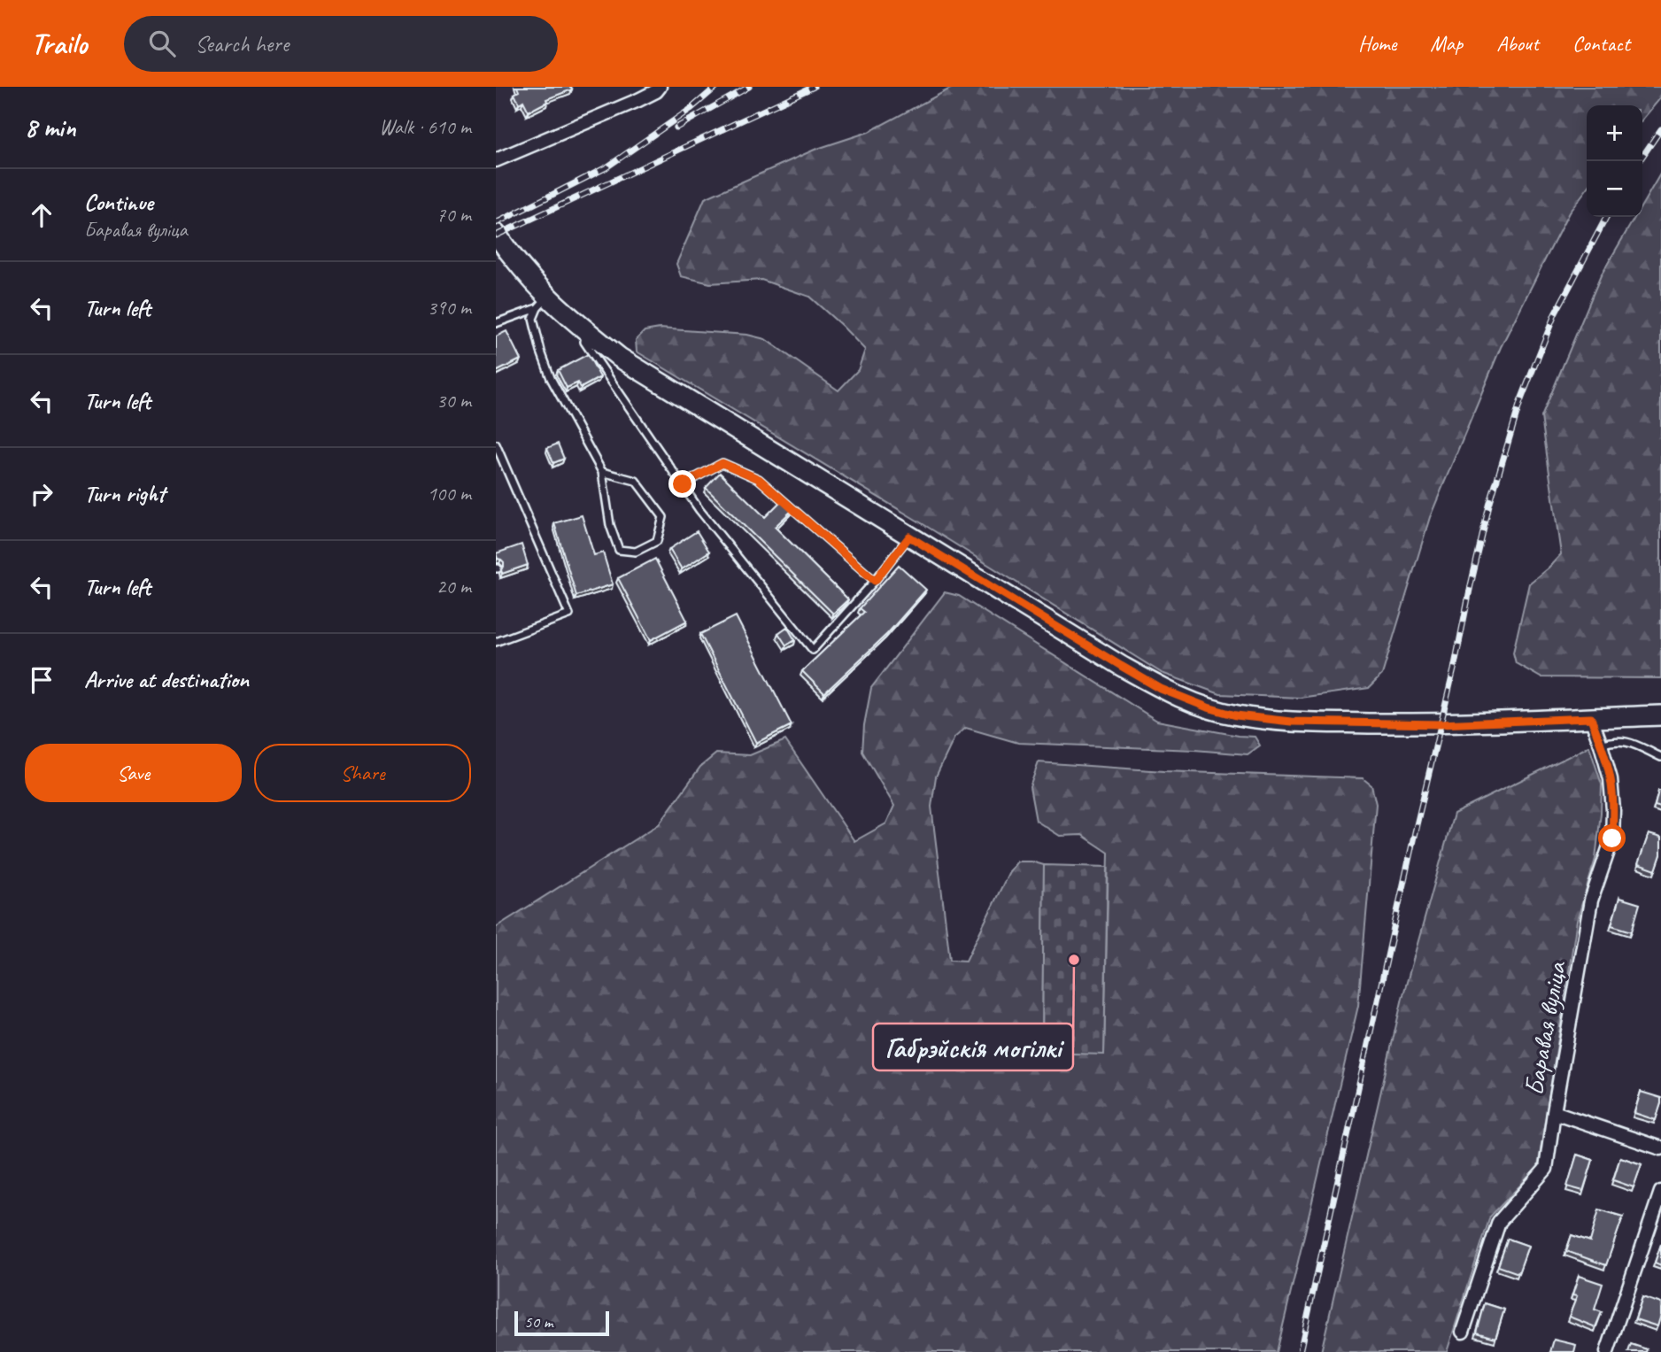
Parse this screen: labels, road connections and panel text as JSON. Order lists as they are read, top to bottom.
{
  "streets": {
    "street": ["Баравая вуліца"]
  },
  "places": ["Габрэйскія могілкі"],
  "scale_bar": "50 m",
  "page": {
    "header": "Trailo",
    "search": "Search here",
    "nav": [
      "Home",
      "Map",
      "About",
      "Contact"
    ],
    "heading": ["8 min", "Walk · 610 m"],
    "map_buttons": ["+", "−"],
    "list": [
      ["Continue", "Баравая вуліца", "70 m"],
      ["Turn left", "390 m"],
      ["Turn left", "30 m"],
      ["Turn right", "100 m"],
      ["Turn left", "20 m"],
      "Arrive at destination"
    ],
    "buttons": ["Save", "Share"],
    "scale": "50 m"
  }
}
